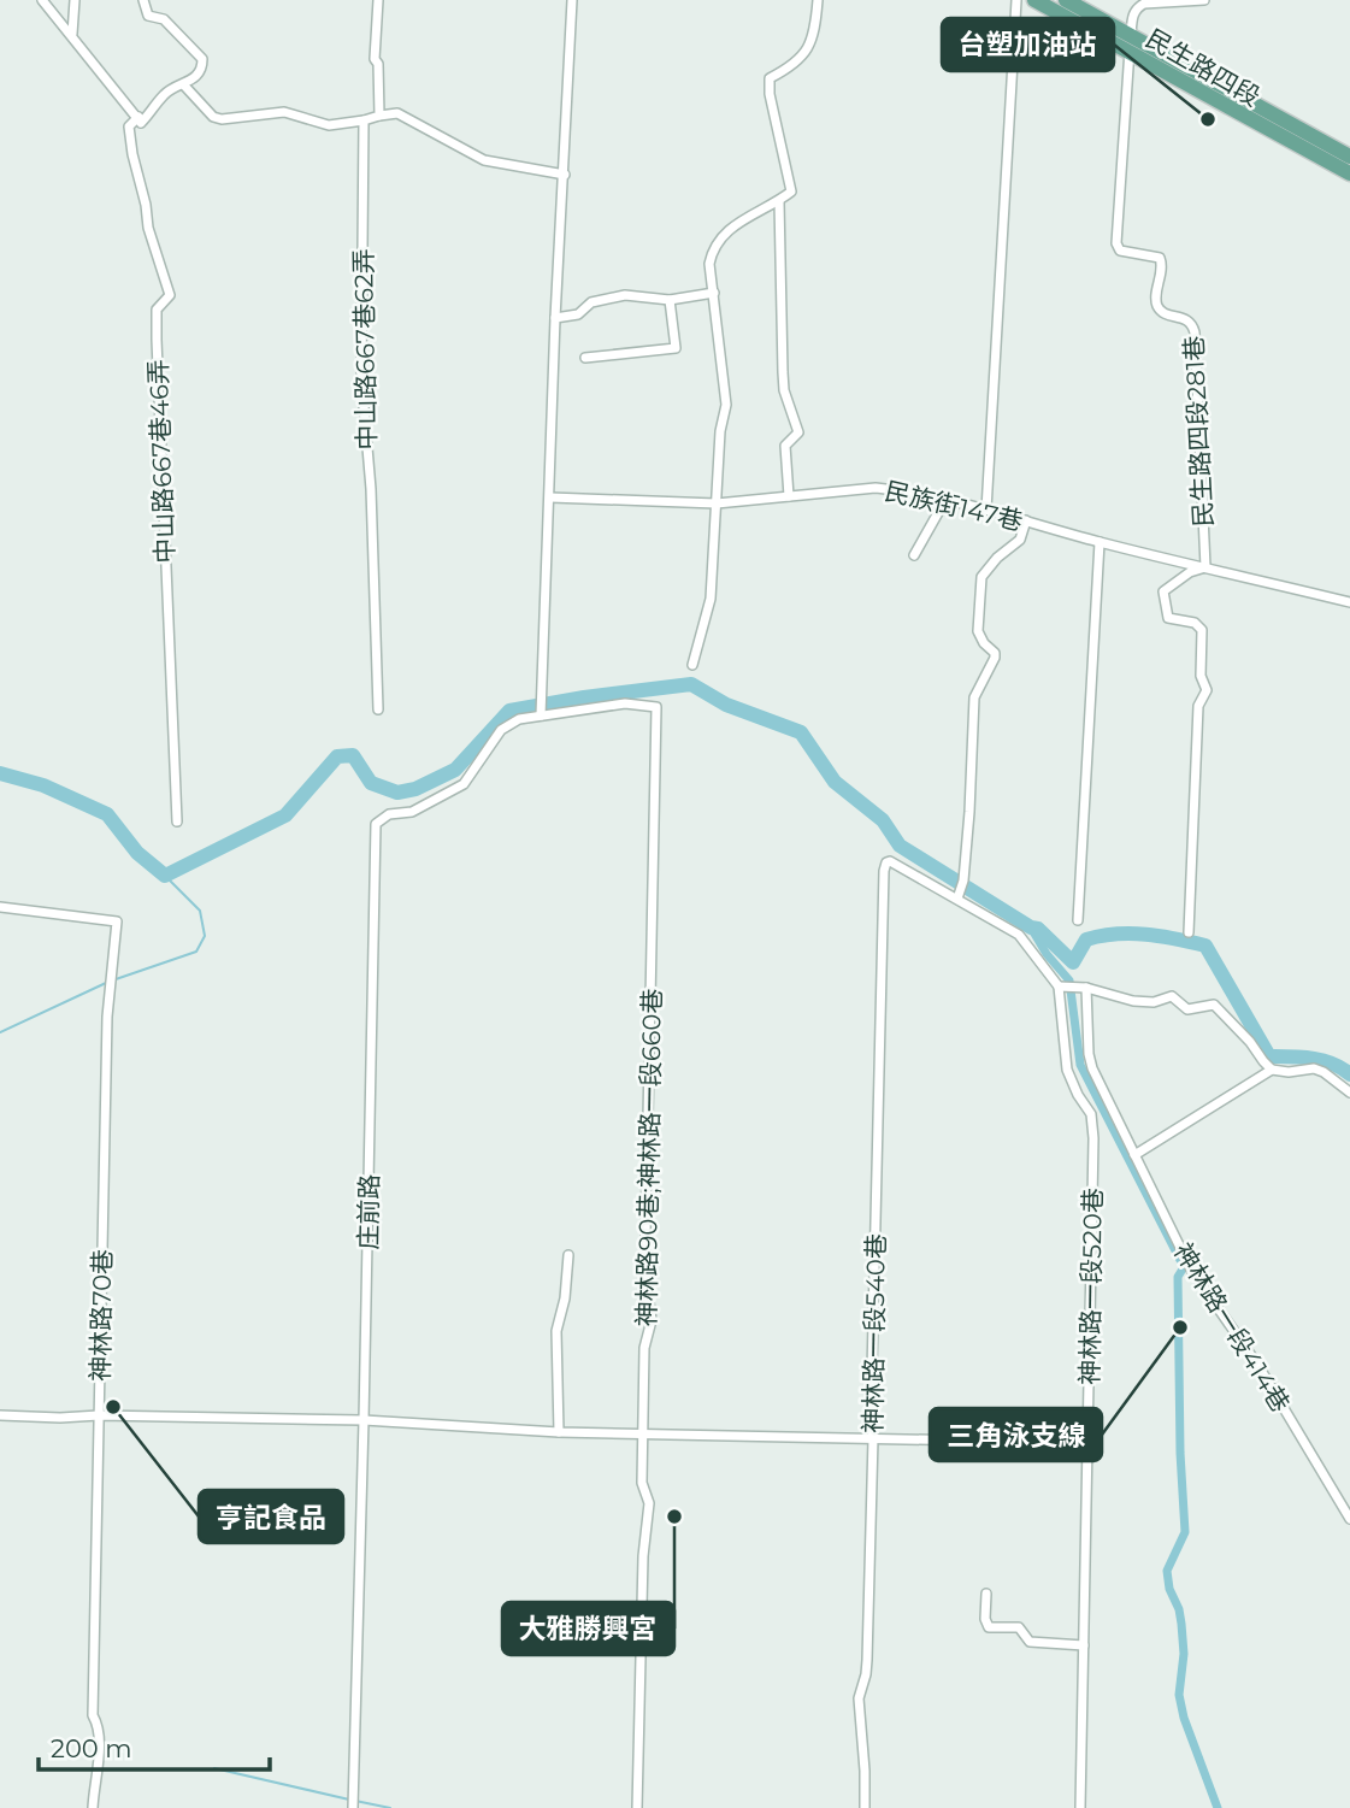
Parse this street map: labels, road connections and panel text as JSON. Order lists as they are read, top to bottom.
{
  "streets": {
    "main road": ["民生路四段"],
    "street": [
      "中山路667巷62弄",
      "民生路四段281巷",
      "中山路667巷46弄",
      "民族街147巷",
      "神林路90巷;神林路一段660巷",
      "庄前路",
      "神林路一段520巷",
      "神林路70巷",
      "神林路一段414巷",
      "神林路一段540巷"
    ]
  },
  "crossings": [
    ["民生路四段", "民生路四段281巷"],
    ["民生路四段281巷", "民族街147巷"],
    ["神林路90巷;神林路一段660巷", "庄前路"]
  ],
  "places": [
    "台塑加油站",
    "三角泳支線",
    "亨記食品",
    "大雅勝興宮"
  ],
  "scale_bar": "200 m"
}
